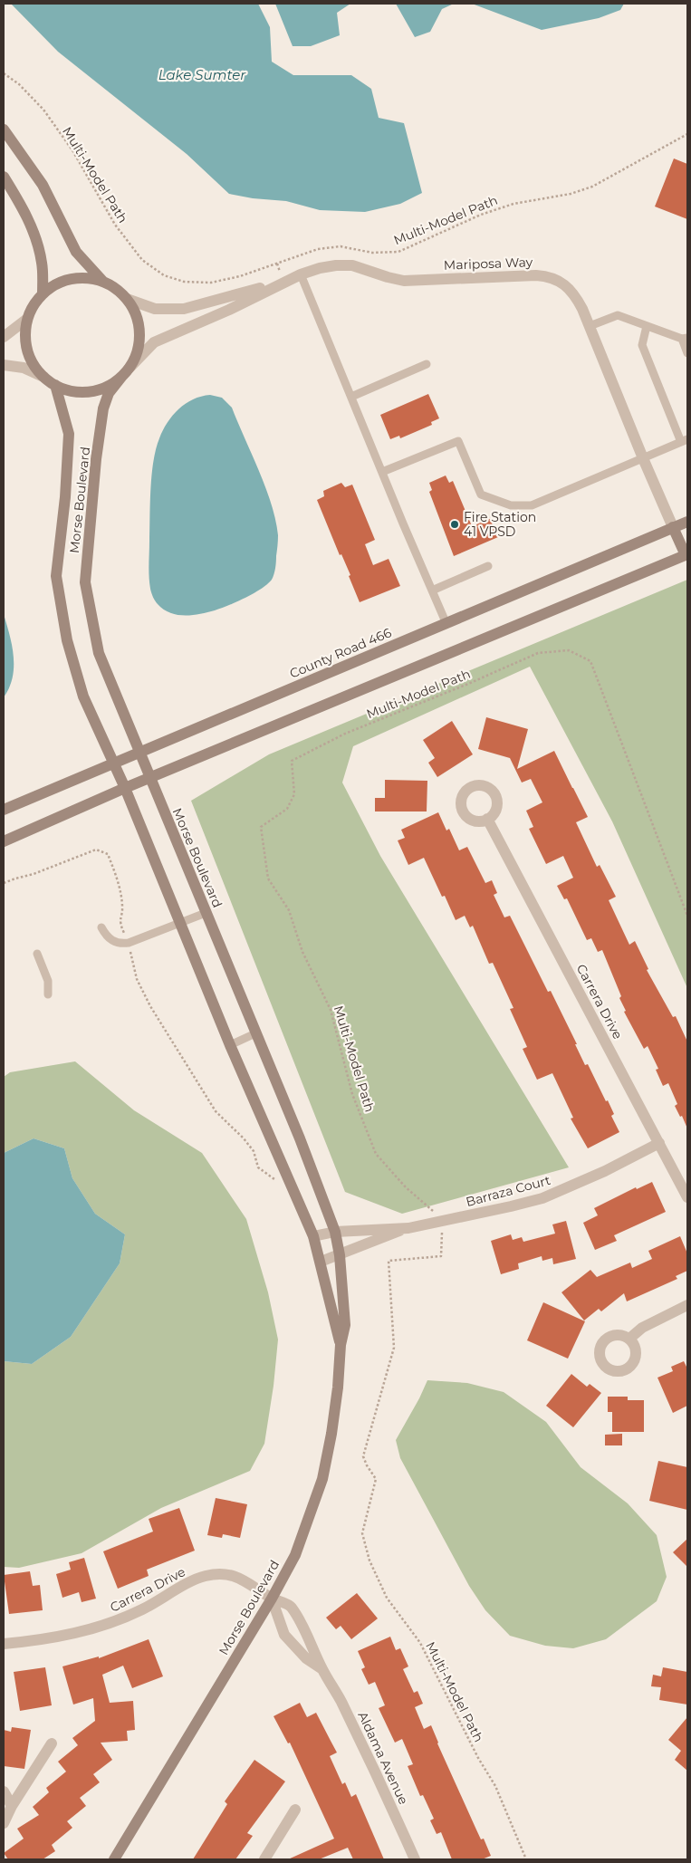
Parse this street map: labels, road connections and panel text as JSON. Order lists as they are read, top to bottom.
{
  "streets": {
    "main road": ["Morse Boulevard", "County Road 466"],
    "street": [
      "Mariposa Way",
      "Carrera Drive",
      "Barraza Court",
      "Aldama Avenue"
    ],
    "path": ["Multi-Model Path"]
  },
  "crossings": [
    ["Multi-Model Path", "Barraza Court"],
    ["Mariposa Way", "Morse Boulevard"],
    ["Mariposa Way", "County Road 466"],
    ["Morse Boulevard", "County Road 466"],
    ["Morse Boulevard", "Carrera Drive"],
    ["Morse Boulevard", "Barraza Court"],
    ["Morse Boulevard", "Aldama Avenue"],
    ["Carrera Drive", "Barraza Court"],
    ["Carrera Drive", "Aldama Avenue"]
  ],
  "water": ["Lake Sumter"],
  "places": ["Fire Station 41 VPSD"]
}
